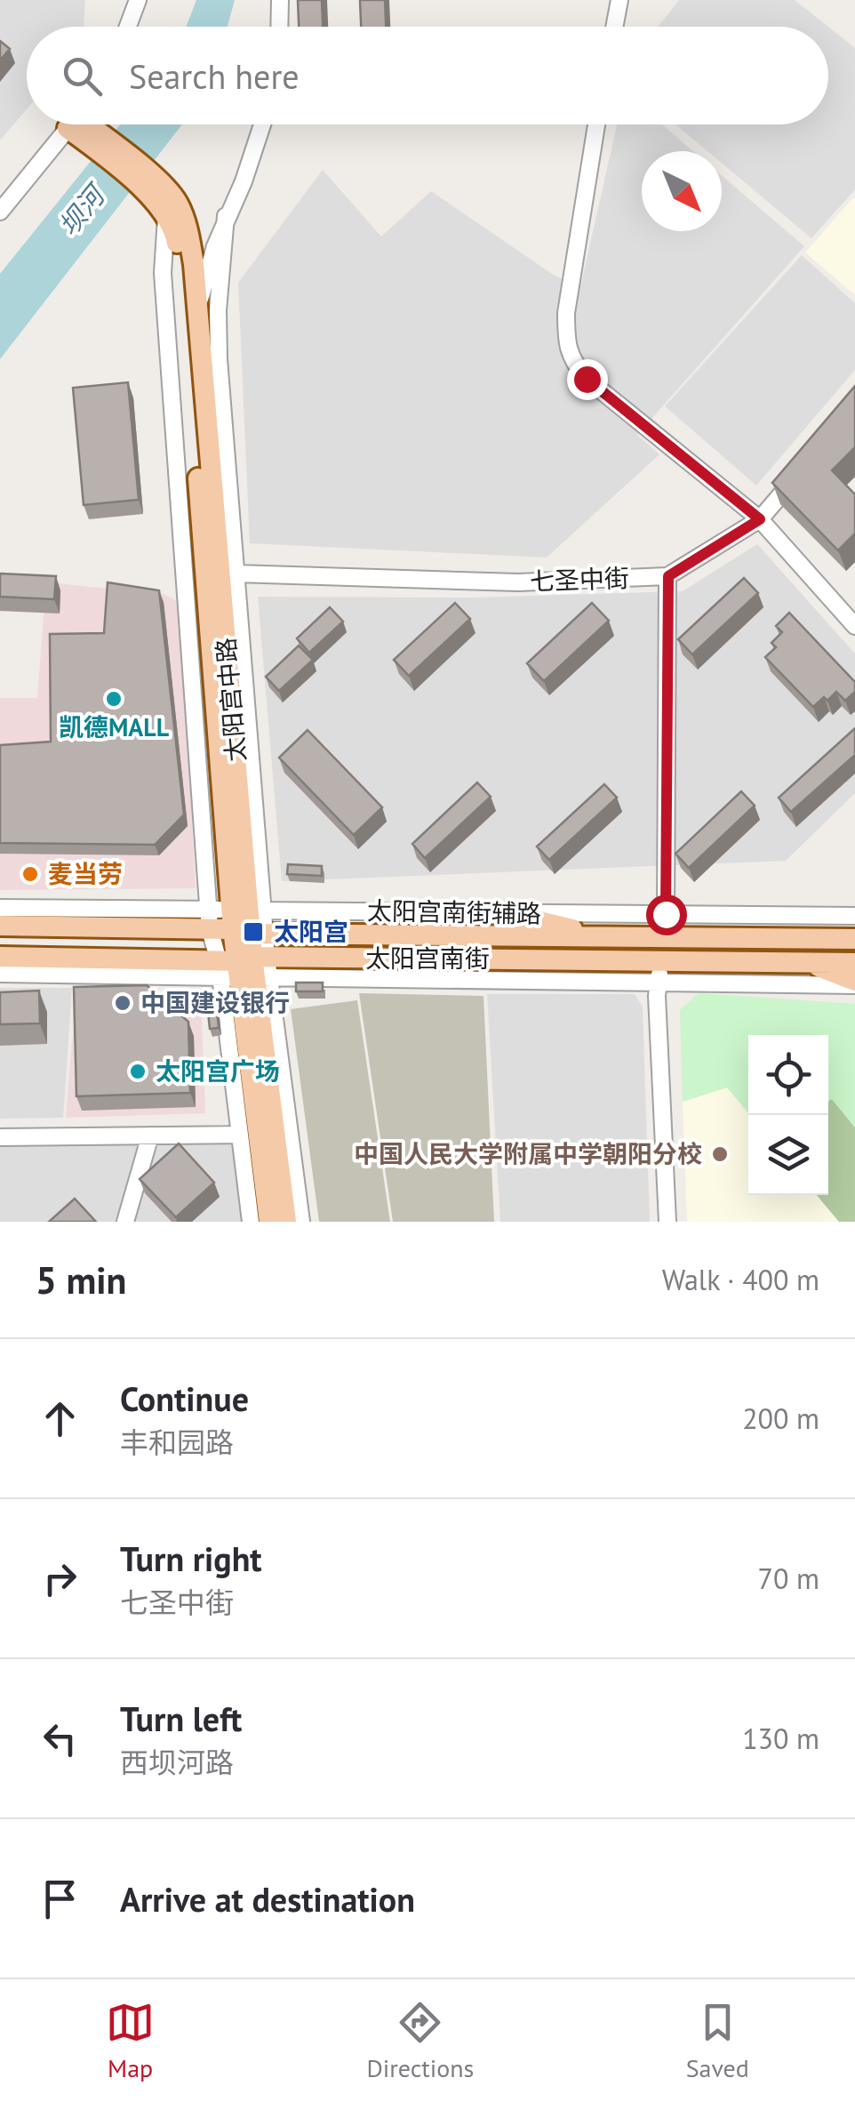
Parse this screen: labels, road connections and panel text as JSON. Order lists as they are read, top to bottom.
{
  "streets": {
    "main road": ["太阳宫中路", "太阳宫南街"],
    "street": ["七圣中街", "太阳宫南街辅路"]
  },
  "crossings": [
    ["七圣中街", "太阳宫中路"],
    ["太阳宫中路", "太阳宫南街辅路"],
    ["太阳宫中路", "太阳宫南街"],
    ["太阳宫南街辅路", "太阳宫南街"]
  ],
  "water": ["坝河"],
  "places": {
    "other": [
      "凯德MALL",
      "麦当劳",
      "中国建设银行",
      "太阳宫广场",
      "中国人民大学附属中学朝阳分校"
    ],
    "transit": ["太阳宫"]
  },
  "north": "bottom right",
  "page": {
    "search": "Search here",
    "heading": ["5 min", "Walk · 400 m"],
    "list": [
      ["Continue", "丰和园路", "200 m"],
      ["Turn right", "七圣中街", "70 m"],
      ["Turn left", "西坝河路", "130 m"],
      "Arrive at destination"
    ],
    "nav": ["Map", "Directions", "Saved"]
  }
}
